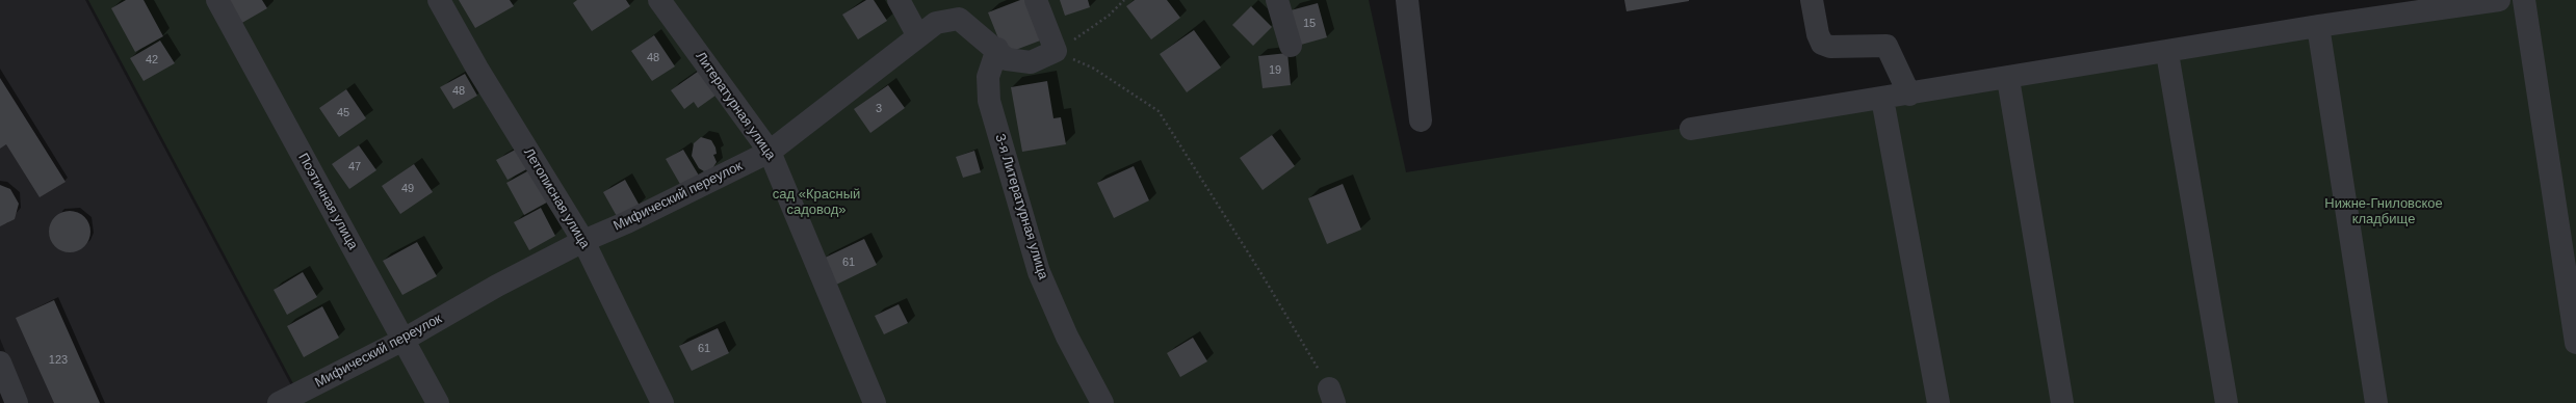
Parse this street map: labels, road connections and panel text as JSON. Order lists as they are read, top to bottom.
{
  "streets": {
    "street": [
      "Литературная улица",
      "Мифический переулок",
      "Летописная улица",
      "Поэтичная улица",
      "3-я Литературная улица"
    ]
  },
  "crossings": [
    ["Литературная улица", "Мифический переулок"],
    ["Мифический переулок", "Летописная улица"],
    ["Мифический переулок", "Поэтичная улица"],
    ["Мифический переулок", "3-я Литературная улица"]
  ],
  "parks": ["сад «Красный садовод»", "Нижне-Гниловское кладбище"],
  "house_numbers": [
    "15",
    "48",
    "42",
    "19",
    "48",
    "3",
    "45",
    "47",
    "49",
    "61",
    "61",
    "123"
  ]
}
